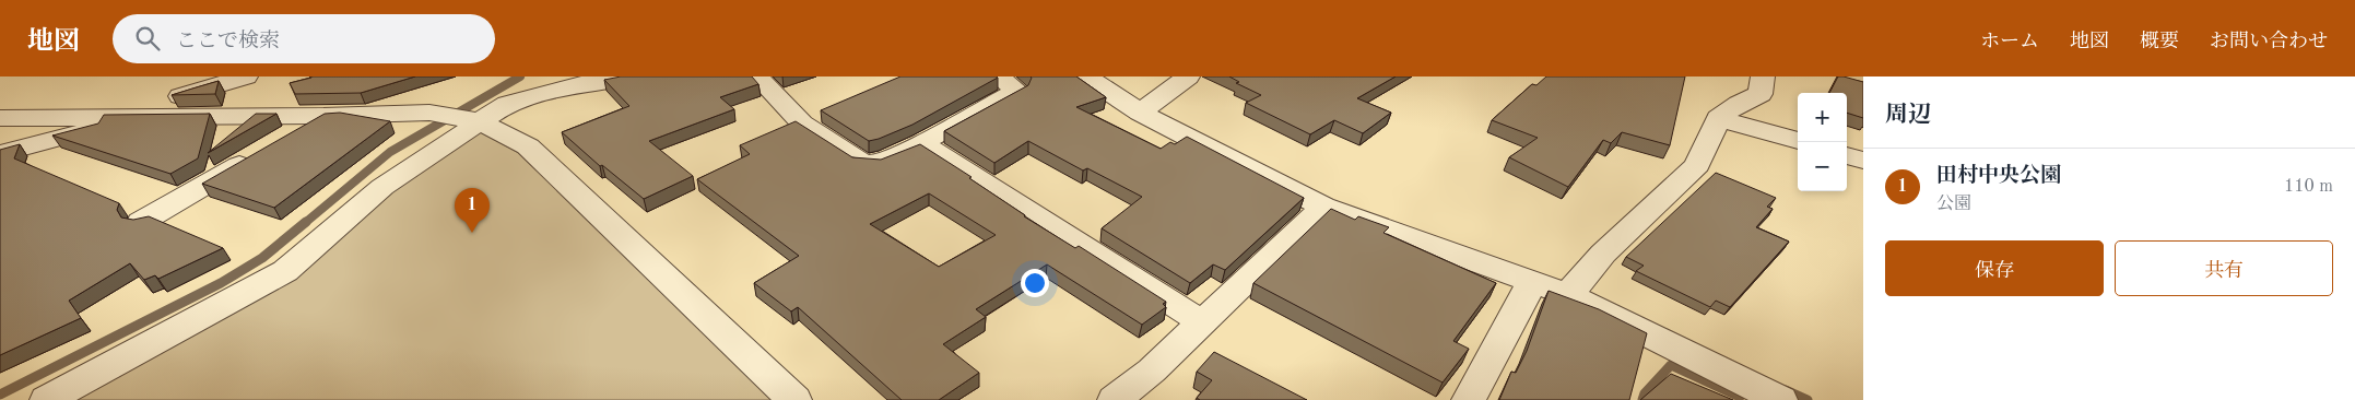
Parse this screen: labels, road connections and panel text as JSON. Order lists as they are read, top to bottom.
{
  "page": {
    "header": "地図",
    "search": "ここで検索",
    "nav": [
      "ホーム",
      "地図",
      "概要",
      "お問い合わせ"
    ],
    "heading": "周辺",
    "map_buttons": ["+", "−"],
    "list": [
      {
        "mark": "1",
        "name": "田村中央公園",
        "note": "公園",
        "value": "110 m"
      }
    ],
    "pins": "1",
    "buttons": ["保存", "共有"]
  }
}
